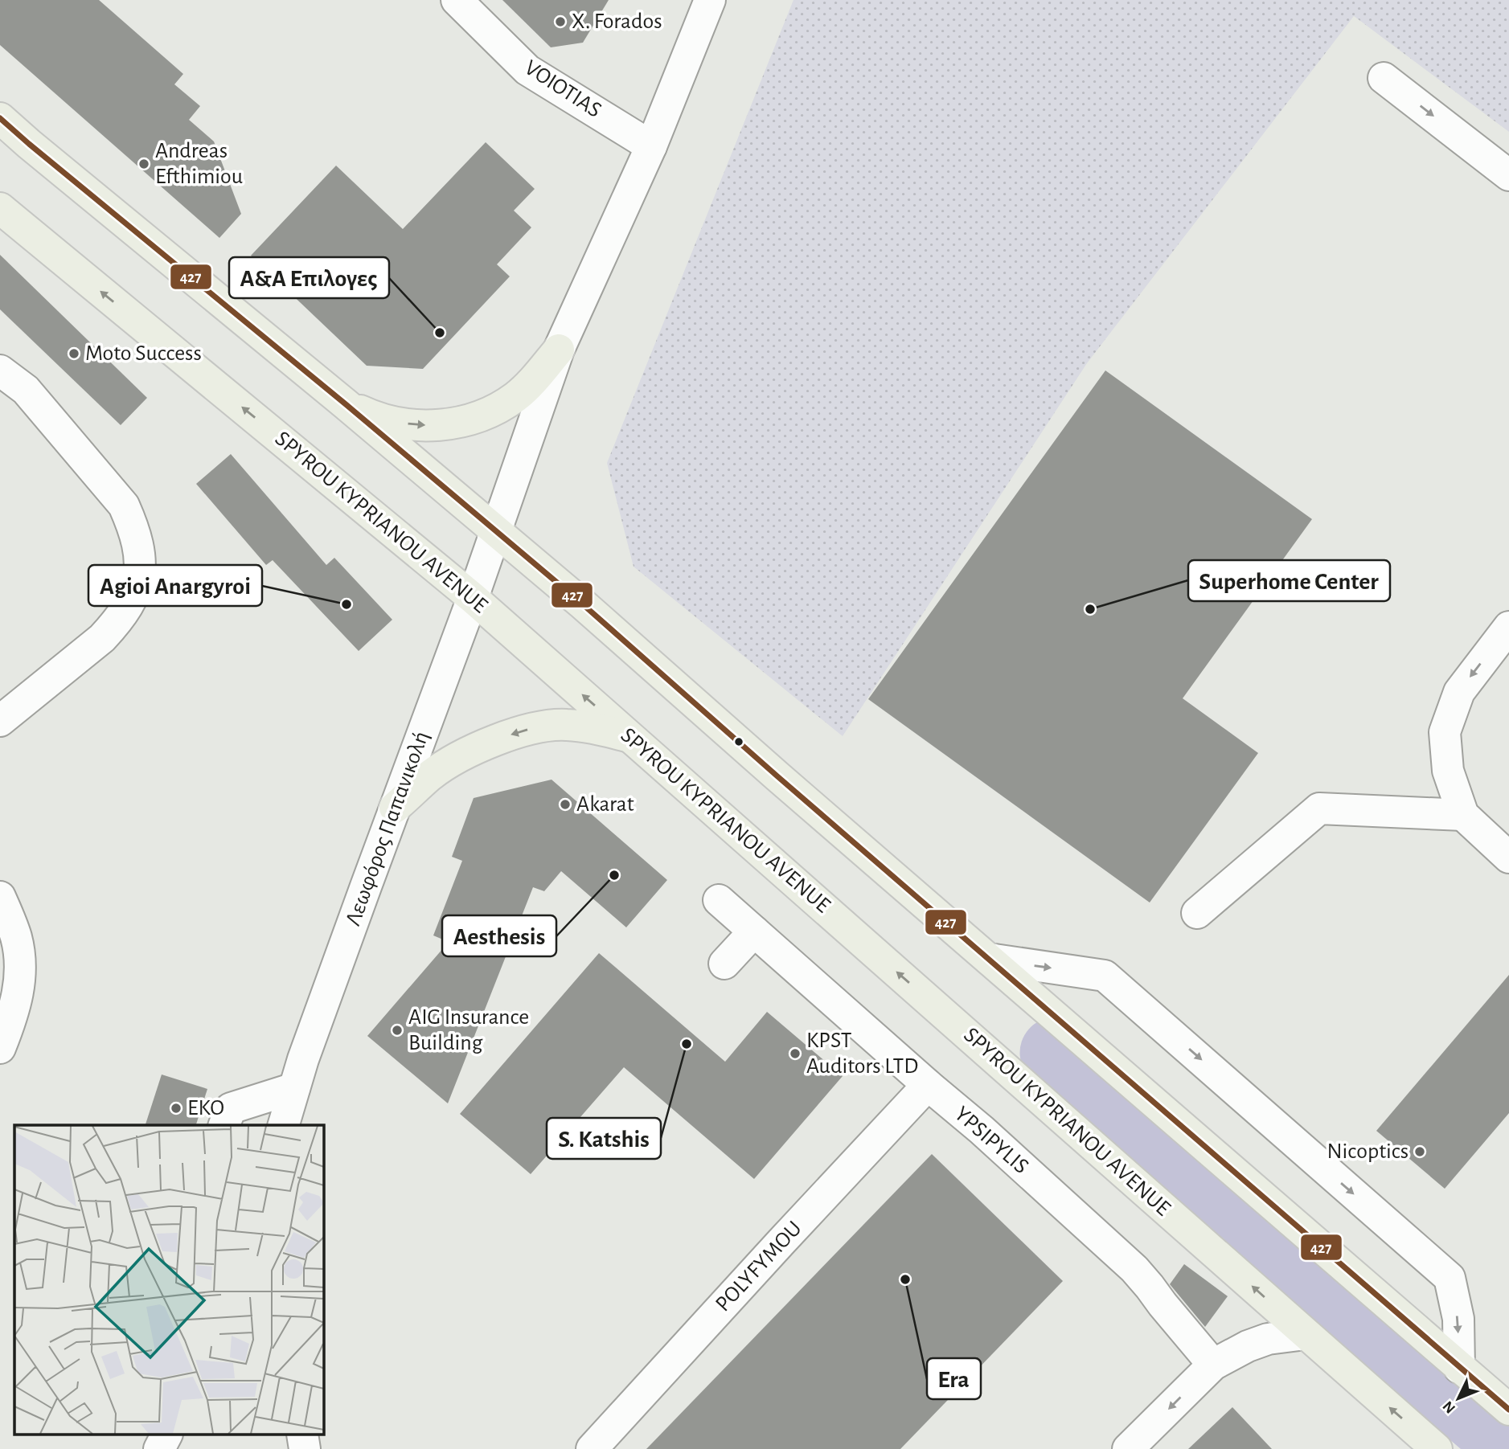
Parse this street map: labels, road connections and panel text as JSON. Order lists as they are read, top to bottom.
{
  "streets": {
    "main road": ["SPYROU KYPRIANOU AVENUE"],
    "street": [
      "VOIOTIAS",
      "Λεωφόρος Παπανικολή",
      "YPSIPYLIS",
      "POLYFYMOU"
    ]
  },
  "crossings": [
    ["VOIOTIAS", "Λεωφόρος Παπανικολή"],
    ["SPYROU KYPRIANOU AVENUE", "Λεωφόρος Παπανικολή"],
    ["YPSIPYLIS", "POLYFYMOU"]
  ],
  "places": [
    "X. Forados",
    "Andreas Efthimiou",
    "Α&Α Επιλογες",
    "Moto Success",
    "Agioi Anargyroi",
    "Superhome Center",
    "Akarat",
    "Aesthesis",
    "AIG Insurance Building",
    "S. Katshis",
    "KPST Auditors LTD",
    "EKO",
    "Nicoptics",
    "Era"
  ],
  "lines": ["transit line 427"],
  "north": "bottom left"
}
